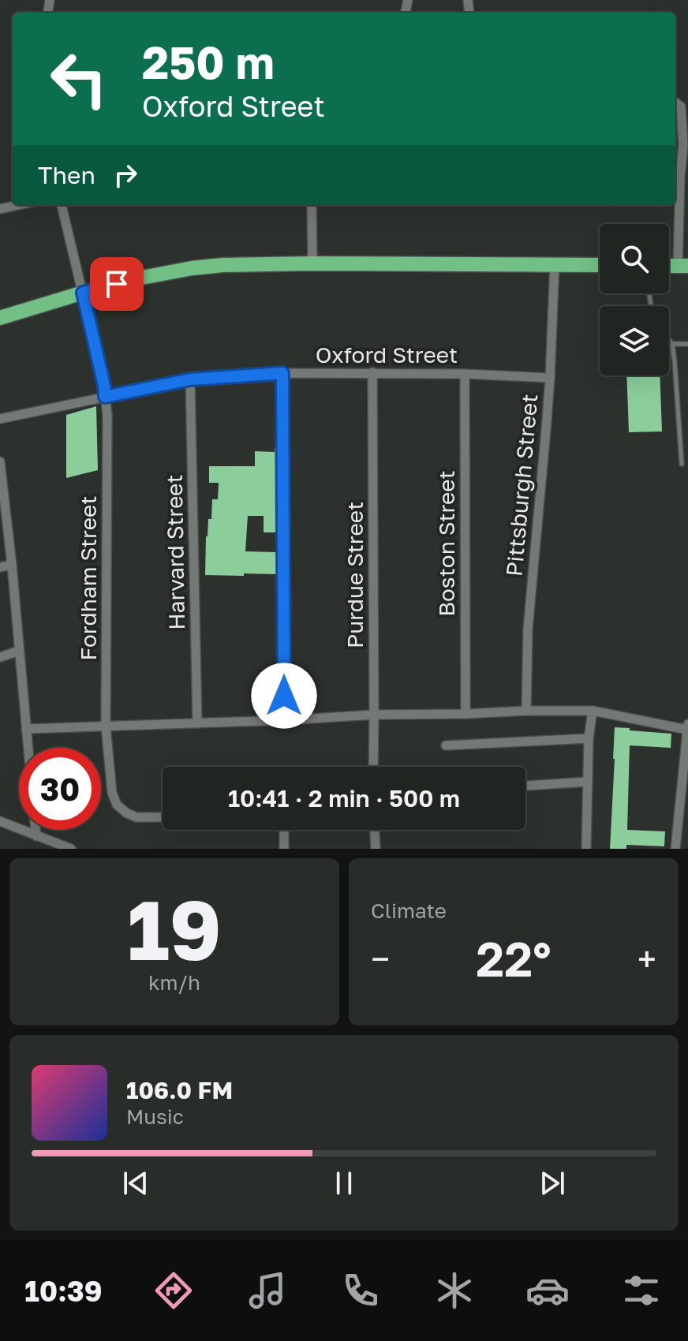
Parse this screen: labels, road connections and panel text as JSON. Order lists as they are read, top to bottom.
{
  "streets": {
    "street": [
      "Oxford Street",
      "Pittsburgh Street",
      "Boston Street",
      "Harvard Street",
      "Purdue Street",
      "Fordham Street"
    ]
  },
  "crossings": [
    ["Oxford Street", "Pittsburgh Street"],
    ["Oxford Street", "Boston Street"],
    ["Oxford Street", "Harvard Street"],
    ["Oxford Street", "Purdue Street"],
    ["Oxford Street", "Fordham Street"]
  ],
  "page": {
    "turn": ["250 m", "Oxford Street"],
    "then": "Then",
    "limit": "30",
    "trip": "10:41 · 2 min · 500 m",
    "tile": [
      ["19", "km/h"],
      "Climate"
    ],
    "heat": ["−", "22°", "+"],
    "song": ["106.0 FM", "Music"],
    "tabs": "10:39"
  }
}
